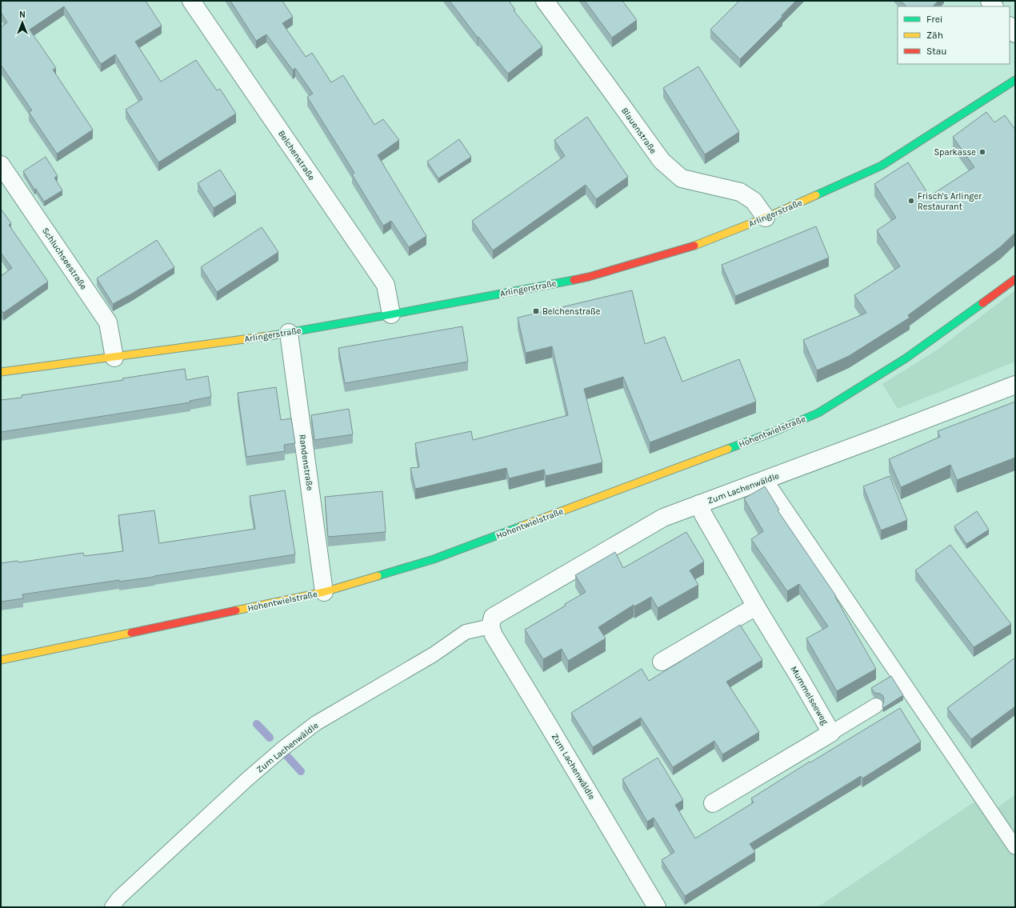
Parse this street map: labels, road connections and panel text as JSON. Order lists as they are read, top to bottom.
{
  "streets": {
    "street": [
      "Blauenstraße",
      "Belchenstraße",
      "Arlingerstraße",
      "Schluchseestraße",
      "Hohentwielstraße",
      "Randenstraße",
      "Zum Lachenwäldle",
      "Mummelseeweg"
    ]
  },
  "crossings": [
    ["Blauenstraße", "Arlingerstraße"],
    ["Belchenstraße", "Arlingerstraße"],
    ["Arlingerstraße", "Schluchseestraße"],
    ["Arlingerstraße", "Randenstraße"],
    ["Hohentwielstraße", "Randenstraße"],
    ["Zum Lachenwäldle", "Mummelseeweg"]
  ],
  "places": {
    "other": ["Sparkasse", "Frisch's Arlinger Restaurant"],
    "transit": ["Belchenstraße"]
  },
  "legend": ["Frei", "Zäh", "Stau"],
  "north": "top"
}
